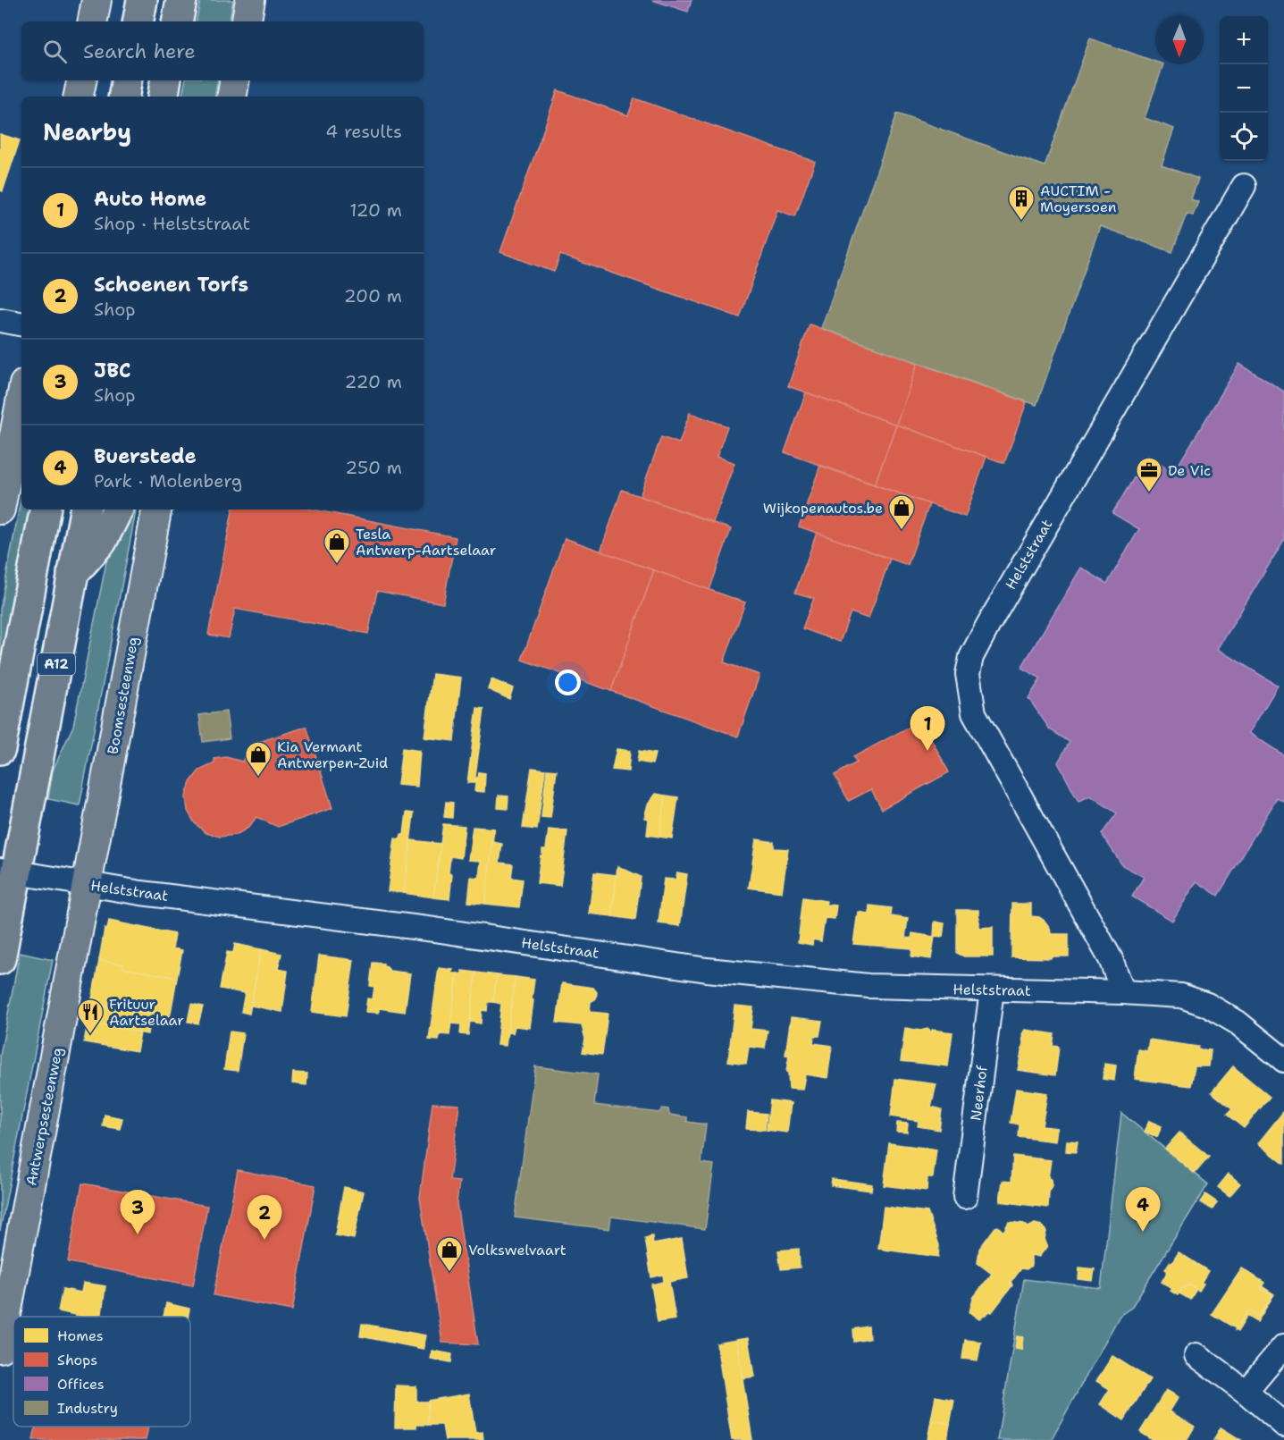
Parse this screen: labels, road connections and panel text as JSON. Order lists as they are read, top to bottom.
{
  "streets": {
    "highway": ["A12"],
    "main road": ["Boomsesteenweg", "Antwerpsesteenweg"],
    "street": ["Helststraat", "Neerhof"]
  },
  "crossings": [
    ["Helststraat", "A12"],
    ["Helststraat", "Boomsesteenweg"],
    ["Helststraat", "Neerhof"],
    ["Helststraat", "Antwerpsesteenweg"],
    ["Boomsesteenweg", "Antwerpsesteenweg"]
  ],
  "places": {
    "building": ["AUCTIM - Moyersoen"],
    "office": ["De Vic"],
    "shop": [
      "Wijkopenautos.be",
      "Tesla Antwerp-Aartselaar",
      "Kia Vermant Antwerpen-Zuid",
      "Volkswelvaart"
    ],
    "restaurant": ["Frituur Aartselaar"]
  },
  "legend": [
    "Homes",
    "Shops",
    "Offices",
    "Industry"
  ],
  "north": "bottom",
  "page": {
    "map_buttons": ["+", "−"],
    "search": "Search here",
    "heading": ["Nearby", "4 results"],
    "list": [
      {
        "mark": "1",
        "name": "Auto Home",
        "note": "Shop · Helststraat",
        "value": "120 m"
      },
      {
        "mark": "2",
        "name": "Schoenen Torfs",
        "note": "Shop",
        "value": "200 m"
      },
      {
        "mark": "3",
        "name": "JBC",
        "note": "Shop",
        "value": "220 m"
      },
      {
        "mark": "4",
        "name": "Buerstede",
        "note": "Park · Molenberg",
        "value": "250 m"
      }
    ],
    "pins": [
      "1",
      "4",
      "3",
      "2"
    ]
  }
}
